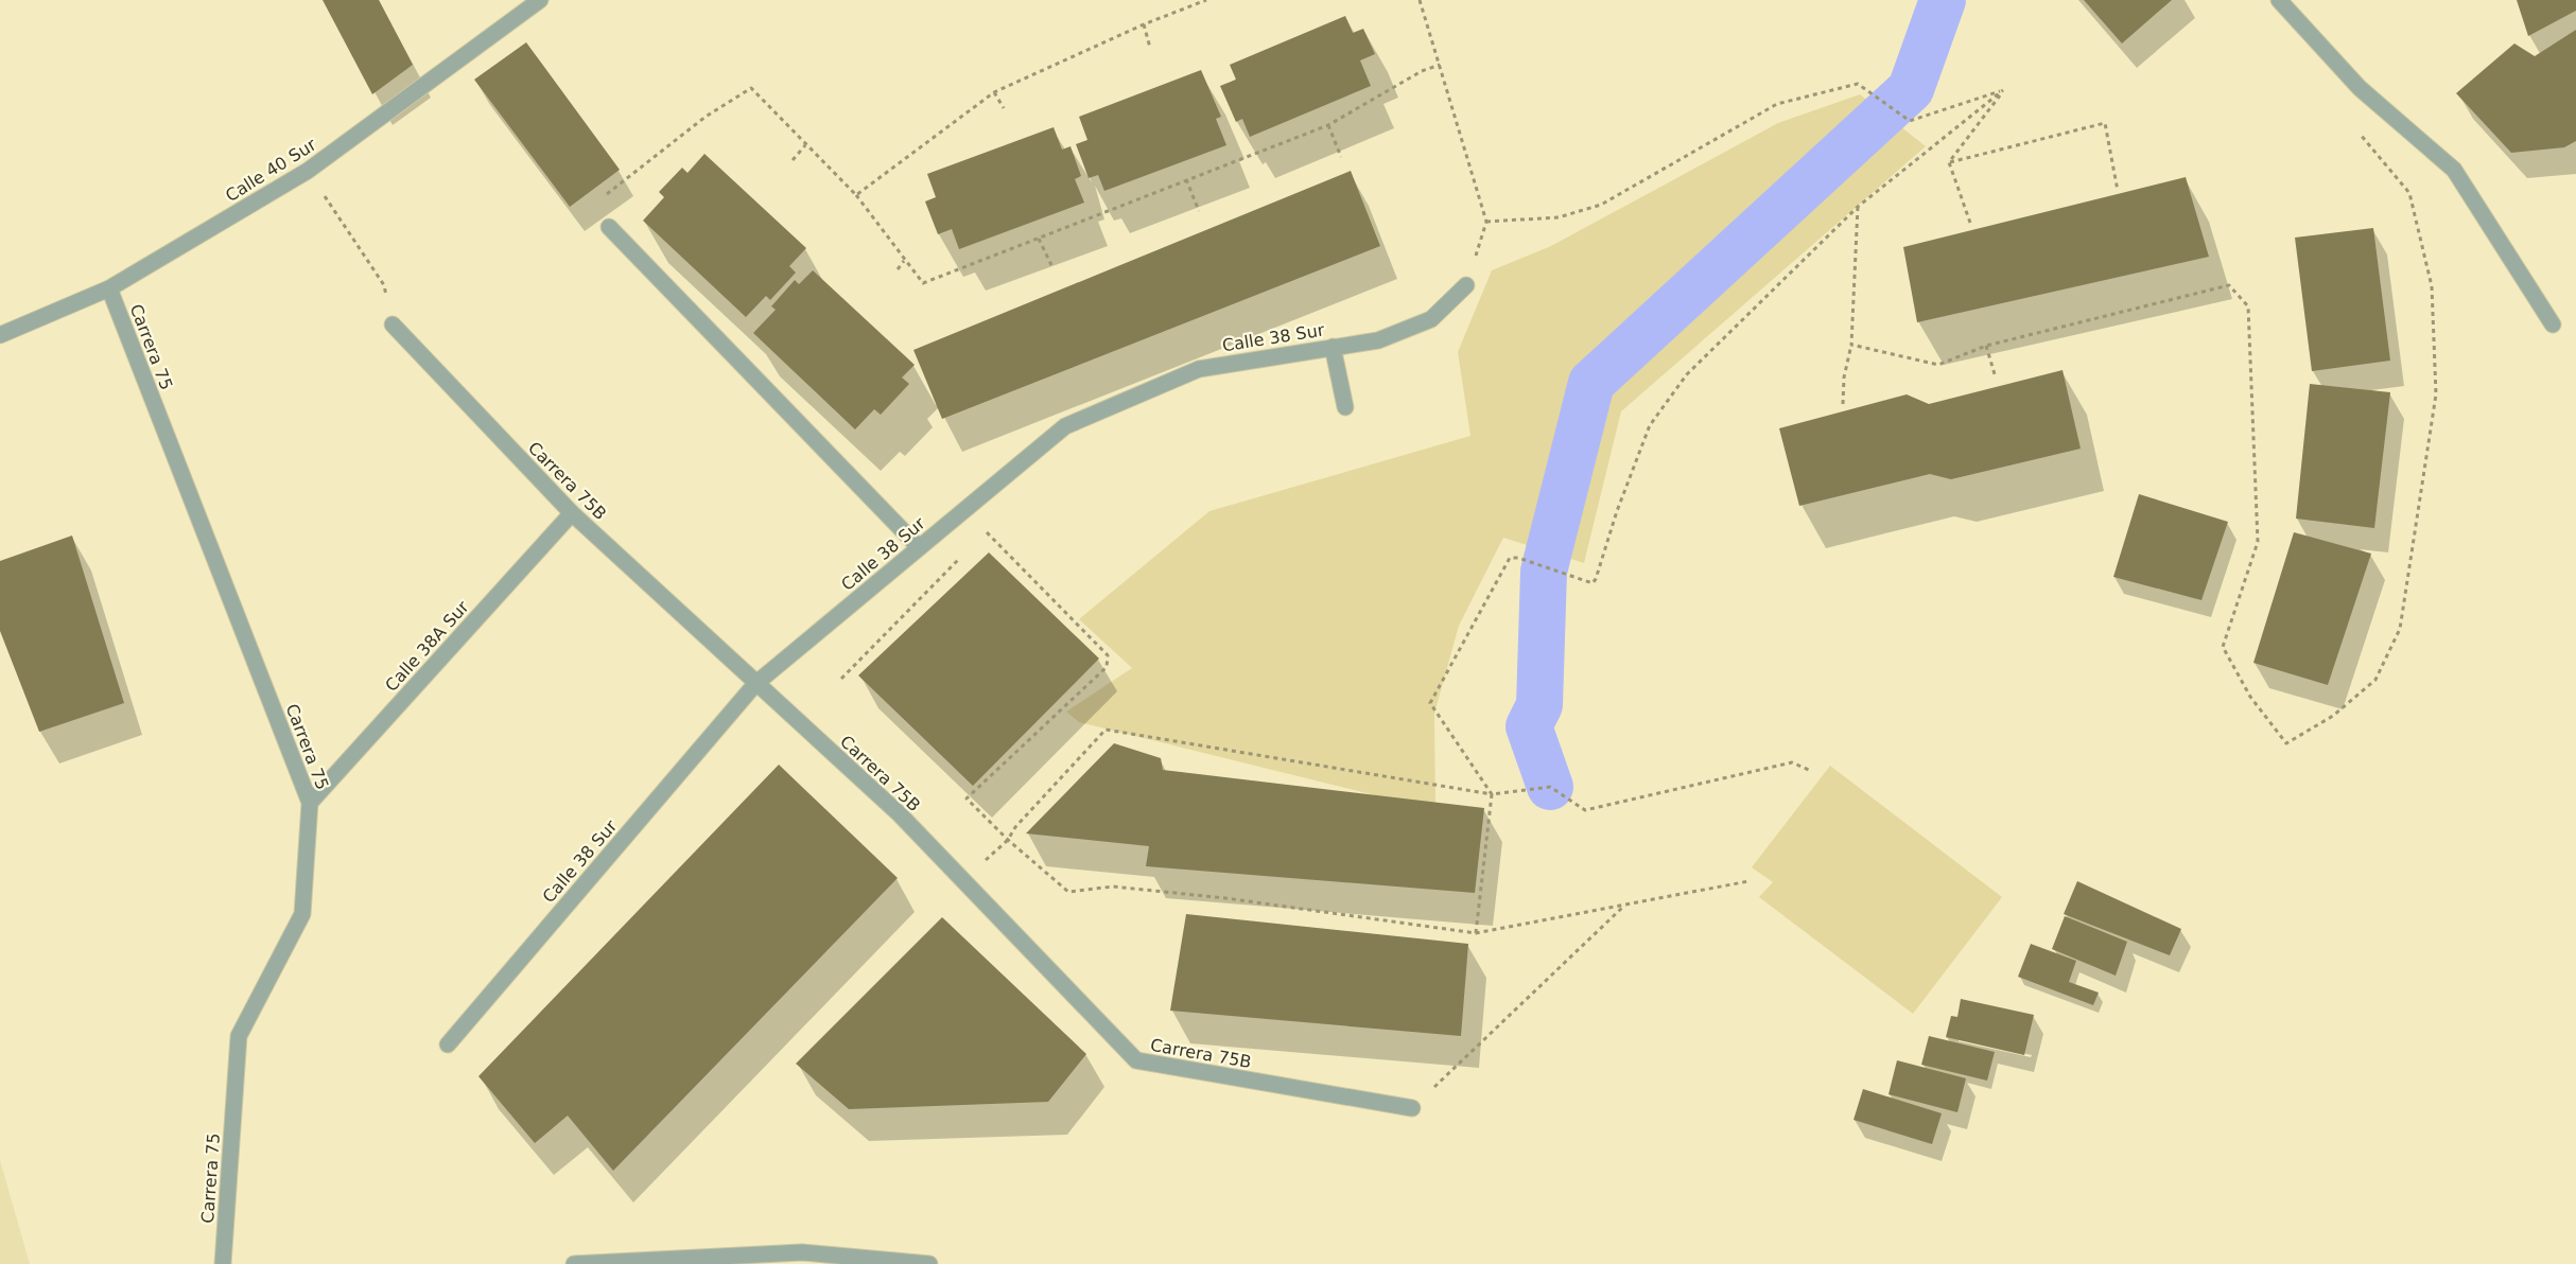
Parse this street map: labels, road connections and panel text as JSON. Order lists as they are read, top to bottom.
{
  "streets": {
    "street": [
      "Calle 40 Sur",
      "Calle 38 Sur",
      "Carrera 75",
      "Carrera 75B",
      "Calle 38A Sur"
    ]
  },
  "crossings": [
    ["Calle 40 Sur", "Carrera 75"],
    ["Calle 38 Sur", "Carrera 75B"],
    ["Carrera 75", "Calle 38A Sur"],
    ["Carrera 75B", "Calle 38A Sur"]
  ]
}
